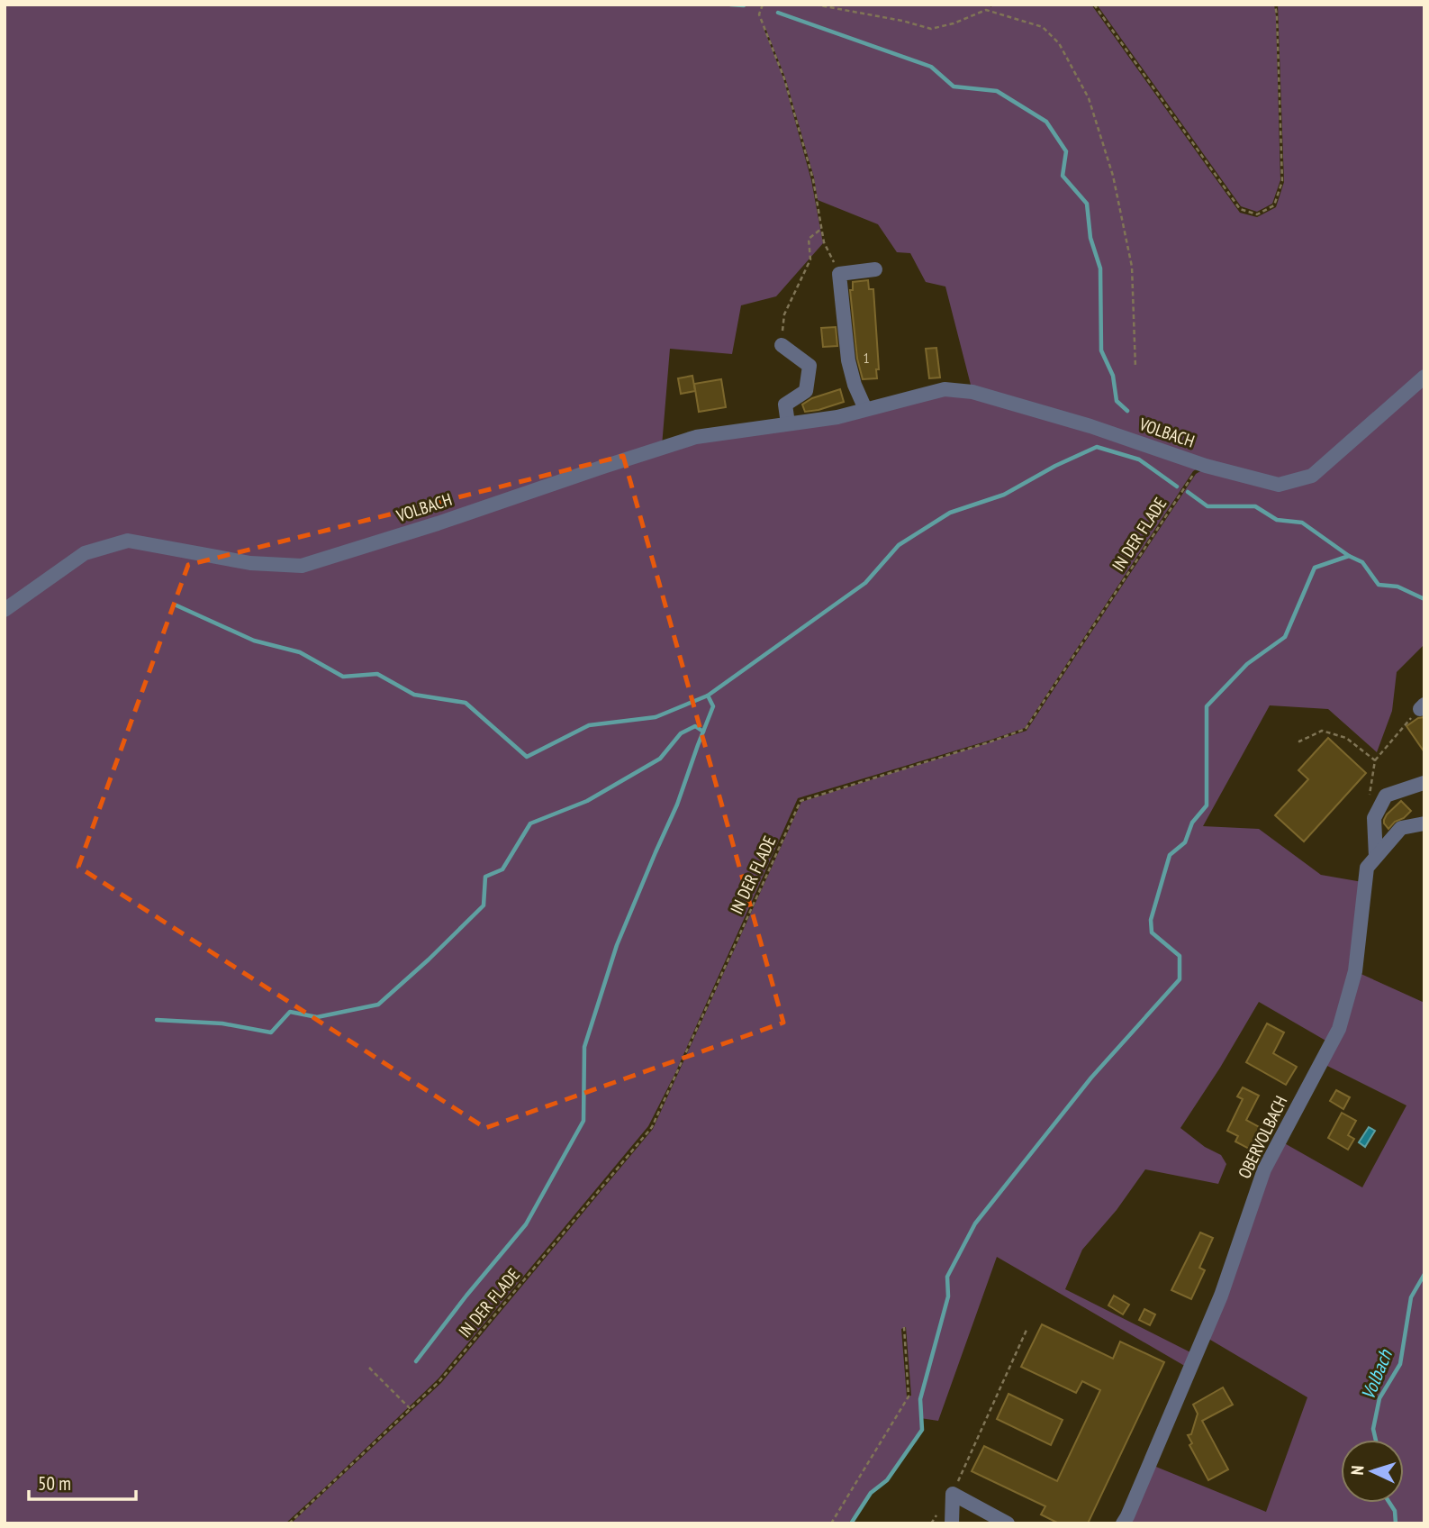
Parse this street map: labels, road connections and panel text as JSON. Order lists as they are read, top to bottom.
{
  "streets": {
    "street": ["VOLBACH", "OBERVOLBACH"],
    "path": ["IN DER FLADE"]
  },
  "crossings": [
    ["VOLBACH", "IN DER FLADE"]
  ],
  "water": ["Volbach"],
  "house_numbers": ["1"],
  "scale_bar": "50 m",
  "north": "left"
}
